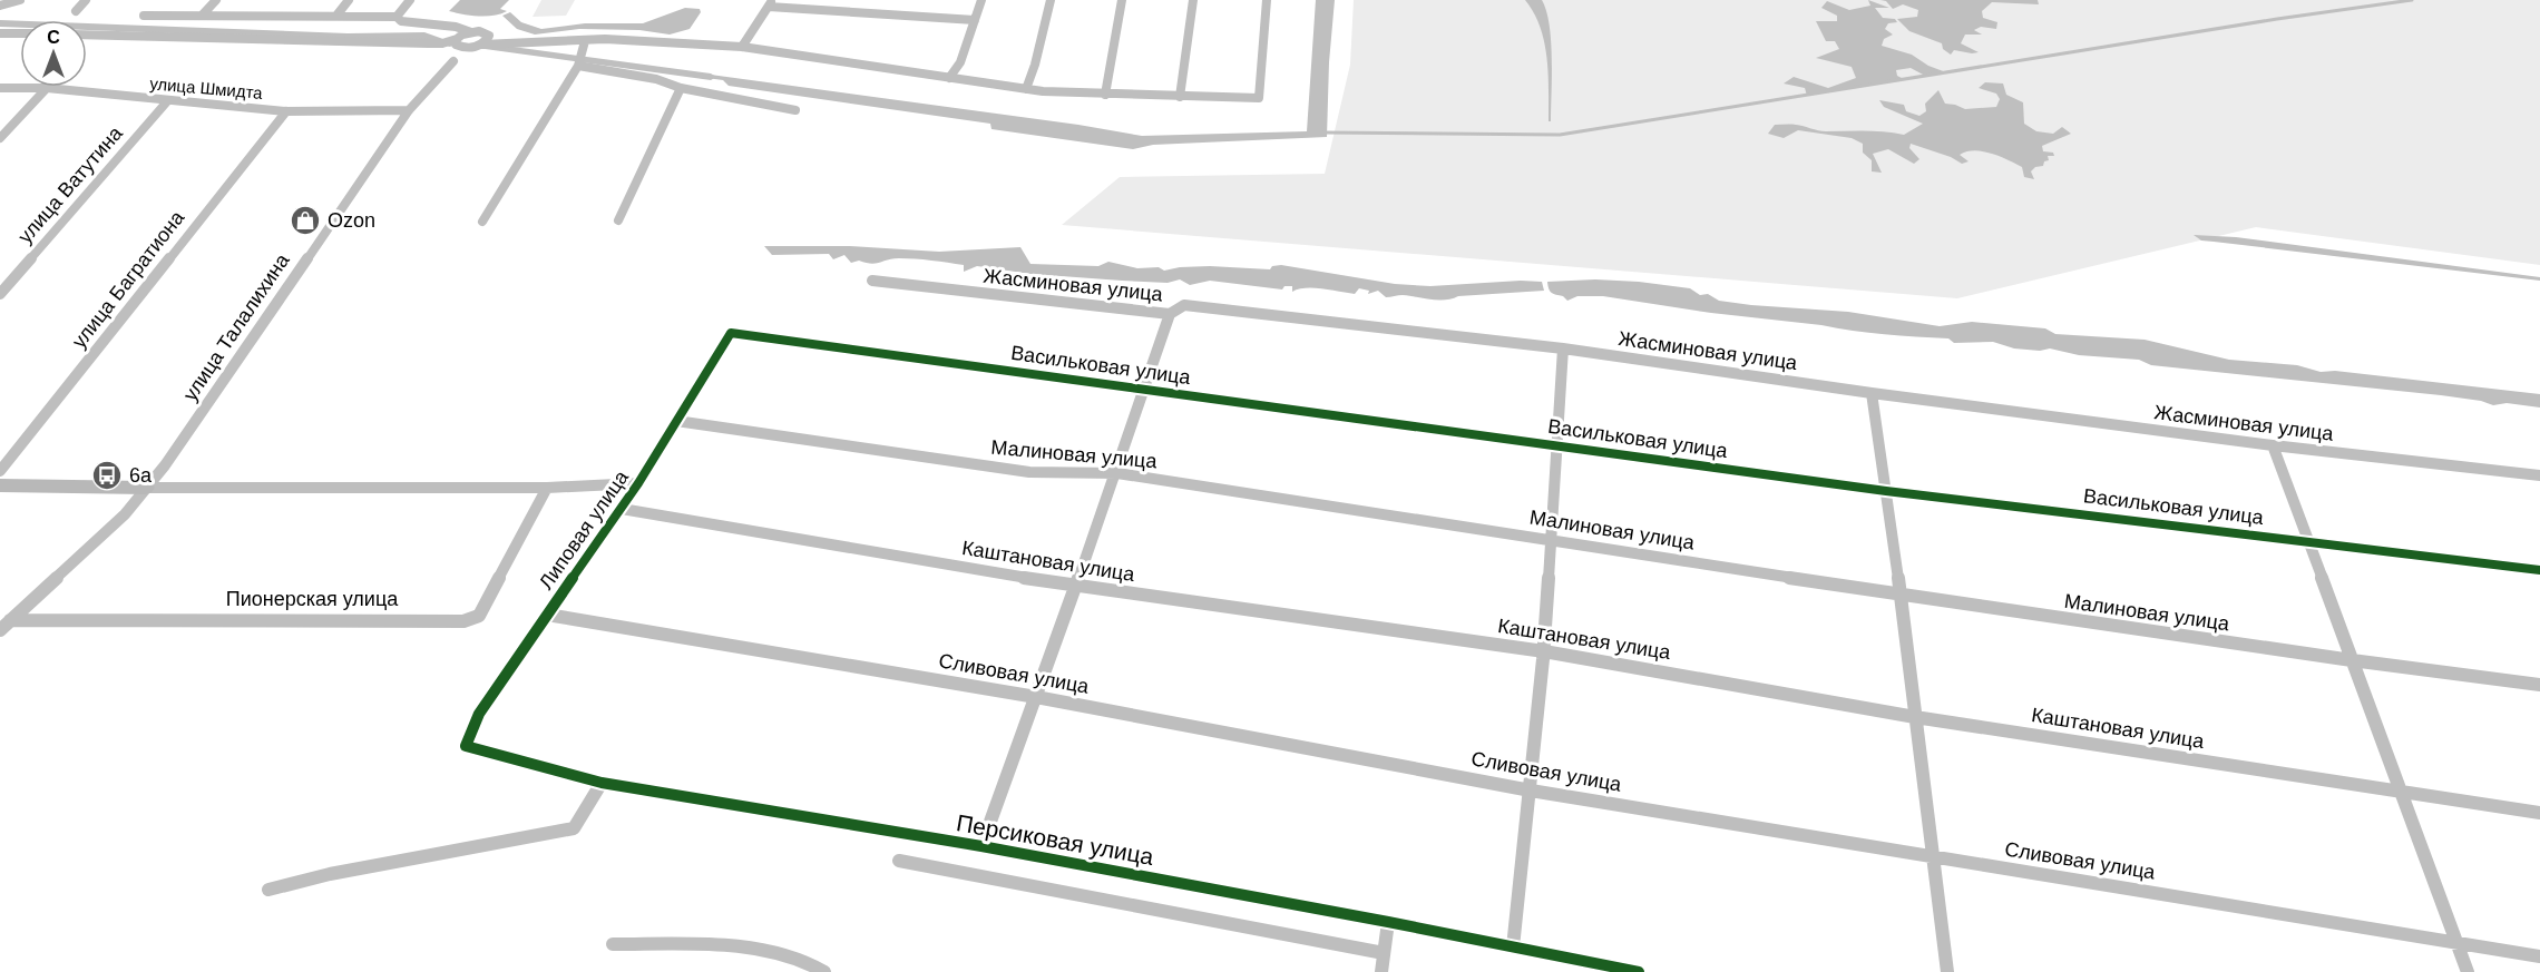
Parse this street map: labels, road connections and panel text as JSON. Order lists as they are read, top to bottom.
{
  "streets": {
    "street": [
      "улица Шмидта",
      "улица Ватутина",
      "улица Багратиона",
      "Жасминовая улица",
      "улица Талалихина",
      "Васильковая улица",
      "Малиновая улица",
      "Липовая улица",
      "Каштановая улица",
      "Пионерская улица",
      "Сливовая улица",
      "Персиковая улица"
    ]
  },
  "crossings": [
    ["улица Шмидта", "улица Ватутина"],
    ["улица Шмидта", "улица Багратиона"],
    ["улица Шмидта", "улица Талалихина"],
    ["улица Талалихина", "Пионерская улица"],
    ["Васильковая улица", "Липовая улица"],
    ["Малиновая улица", "Липовая улица"],
    ["Липовая улица", "Каштановая улица"],
    ["Липовая улица", "Сливовая улица"],
    ["Липовая улица", "Персиковая улица"]
  ],
  "places": {
    "shop": ["Ozon"],
    "bus stop": ["6а"]
  },
  "north": "top"
}
